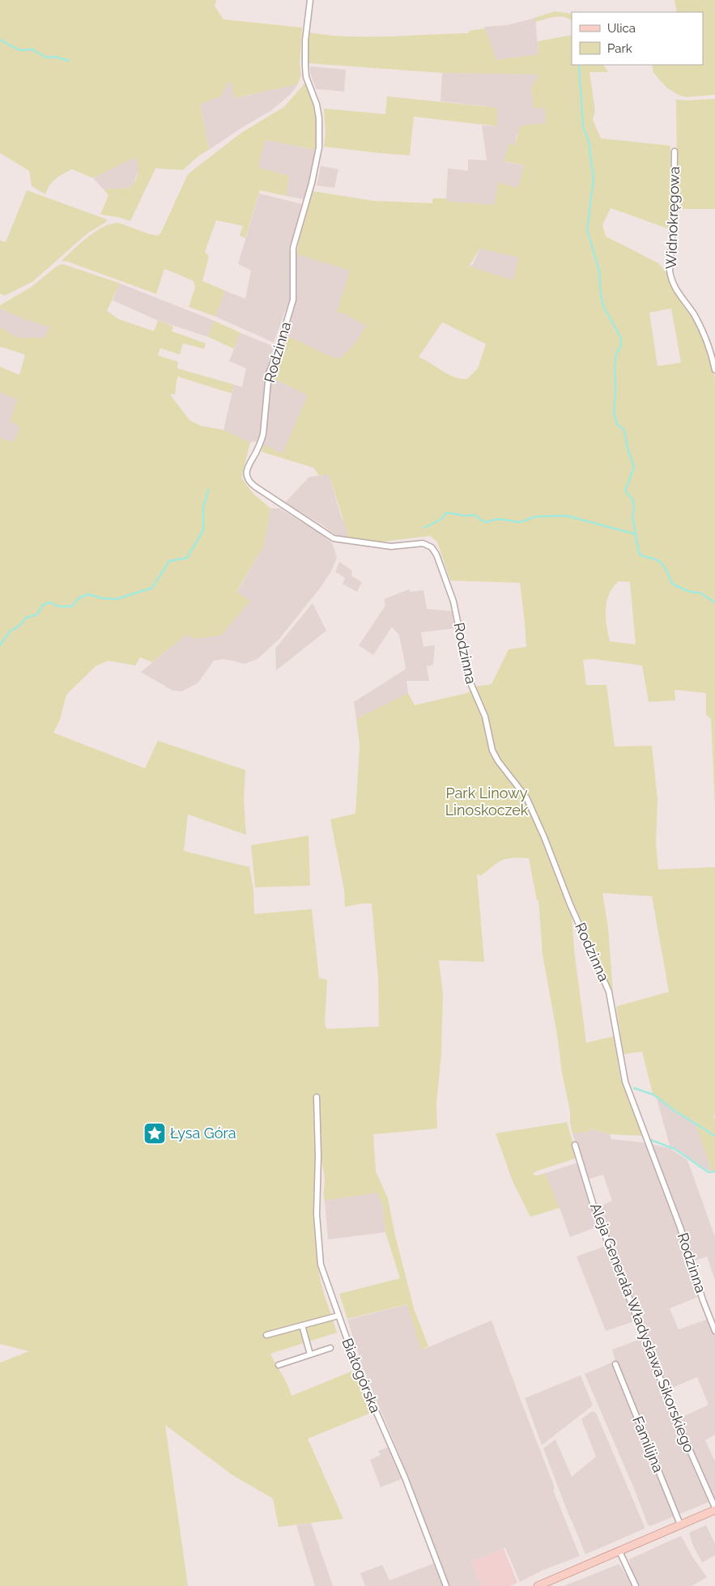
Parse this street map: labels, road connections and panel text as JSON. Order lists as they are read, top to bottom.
{
  "streets": {
    "main road": ["Aleja Generała Władysława Sikorskiego"],
    "street": [
      "Widnokręgowa",
      "Rodzinna",
      "Białogórska",
      "Familijna"
    ]
  },
  "crossings": [
    ["Aleja Generała Władysława Sikorskiego", "Familijna"]
  ],
  "parks": ["Park Linowy Linoskoczek"],
  "places": {
    "place": ["Łysa Góra"]
  },
  "legend": ["Ulica", "Park"]
}
